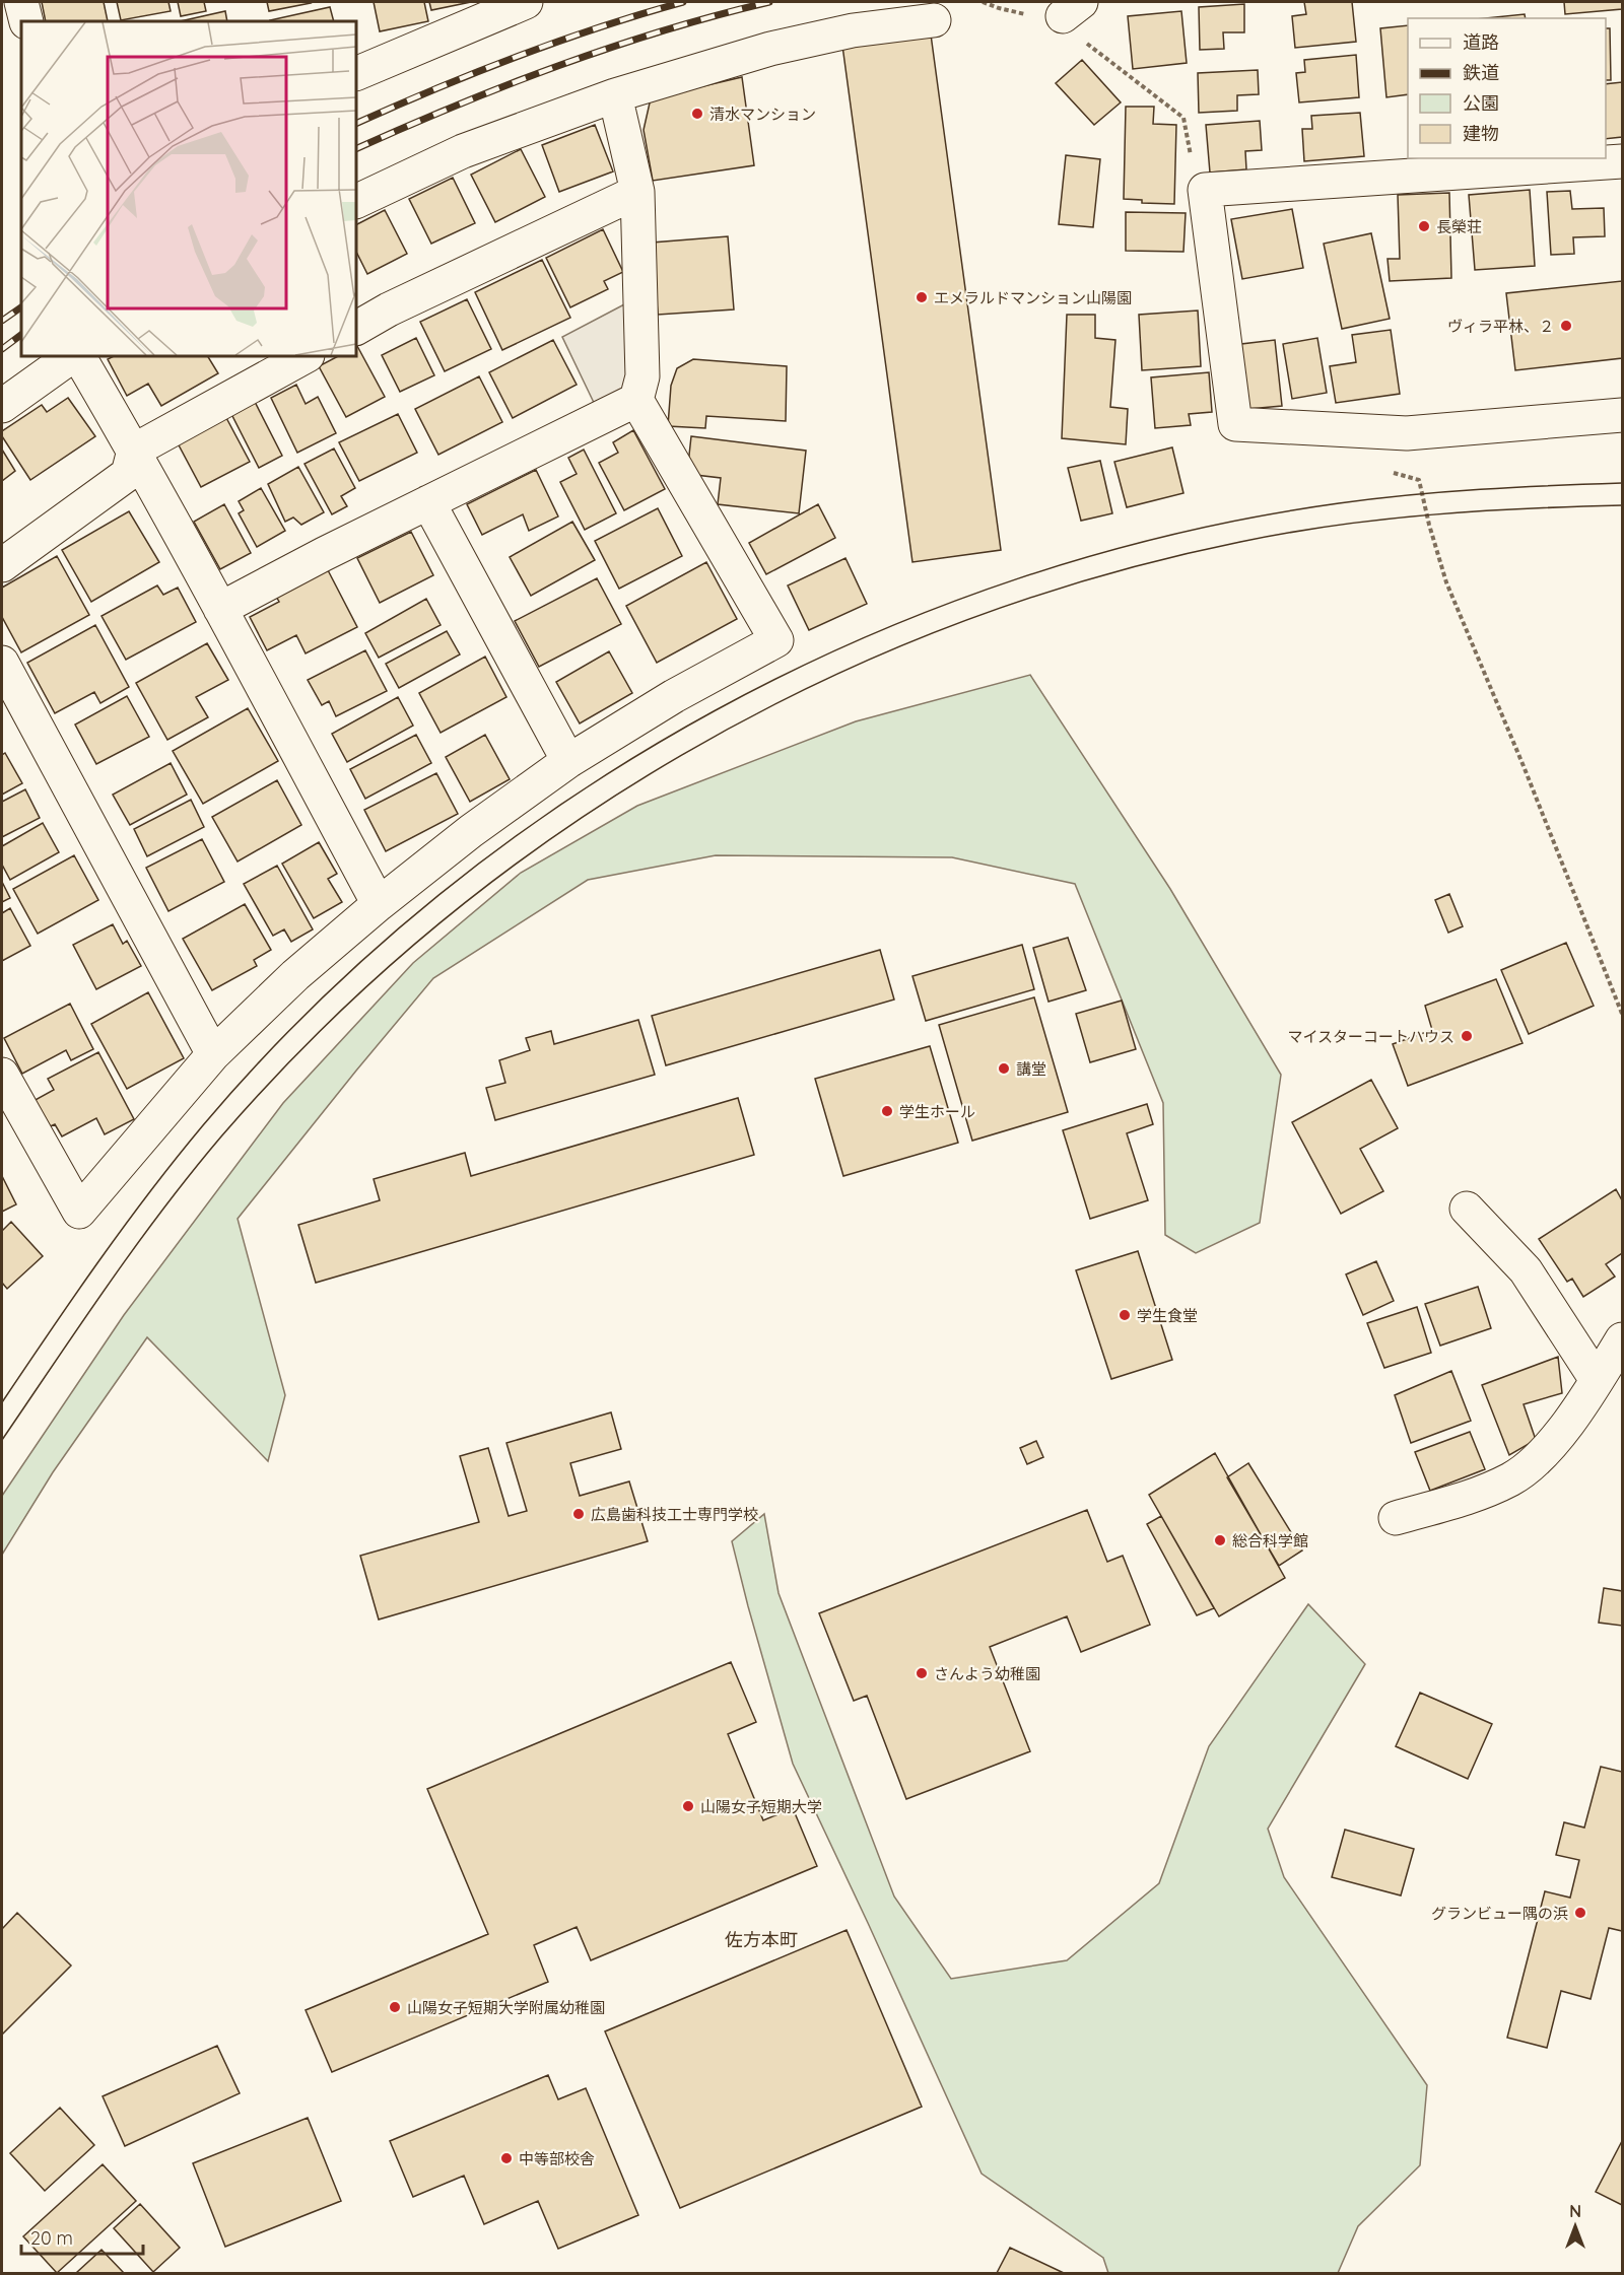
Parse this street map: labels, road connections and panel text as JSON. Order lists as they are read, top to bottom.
{
  "districts": ["佐方本町"],
  "places": [
    "清水マンション",
    "長榮荘",
    "エメラルドマンション山陽園",
    "ヴィラ平林、２",
    "マイスターコートハウス",
    "講堂",
    "学生ホール",
    "学生食堂",
    "広島歯科技工士専門学校",
    "総合科学館",
    "さんよう幼稚園",
    "山陽女子短期大学",
    "グランビュー隅の浜",
    "山陽女子短期大学附属幼稚園",
    "中等部校舎"
  ],
  "legend": [
    "道路",
    "鉄道",
    "公園",
    "建物"
  ],
  "scale_bar": "20 m",
  "north": "top"
}
